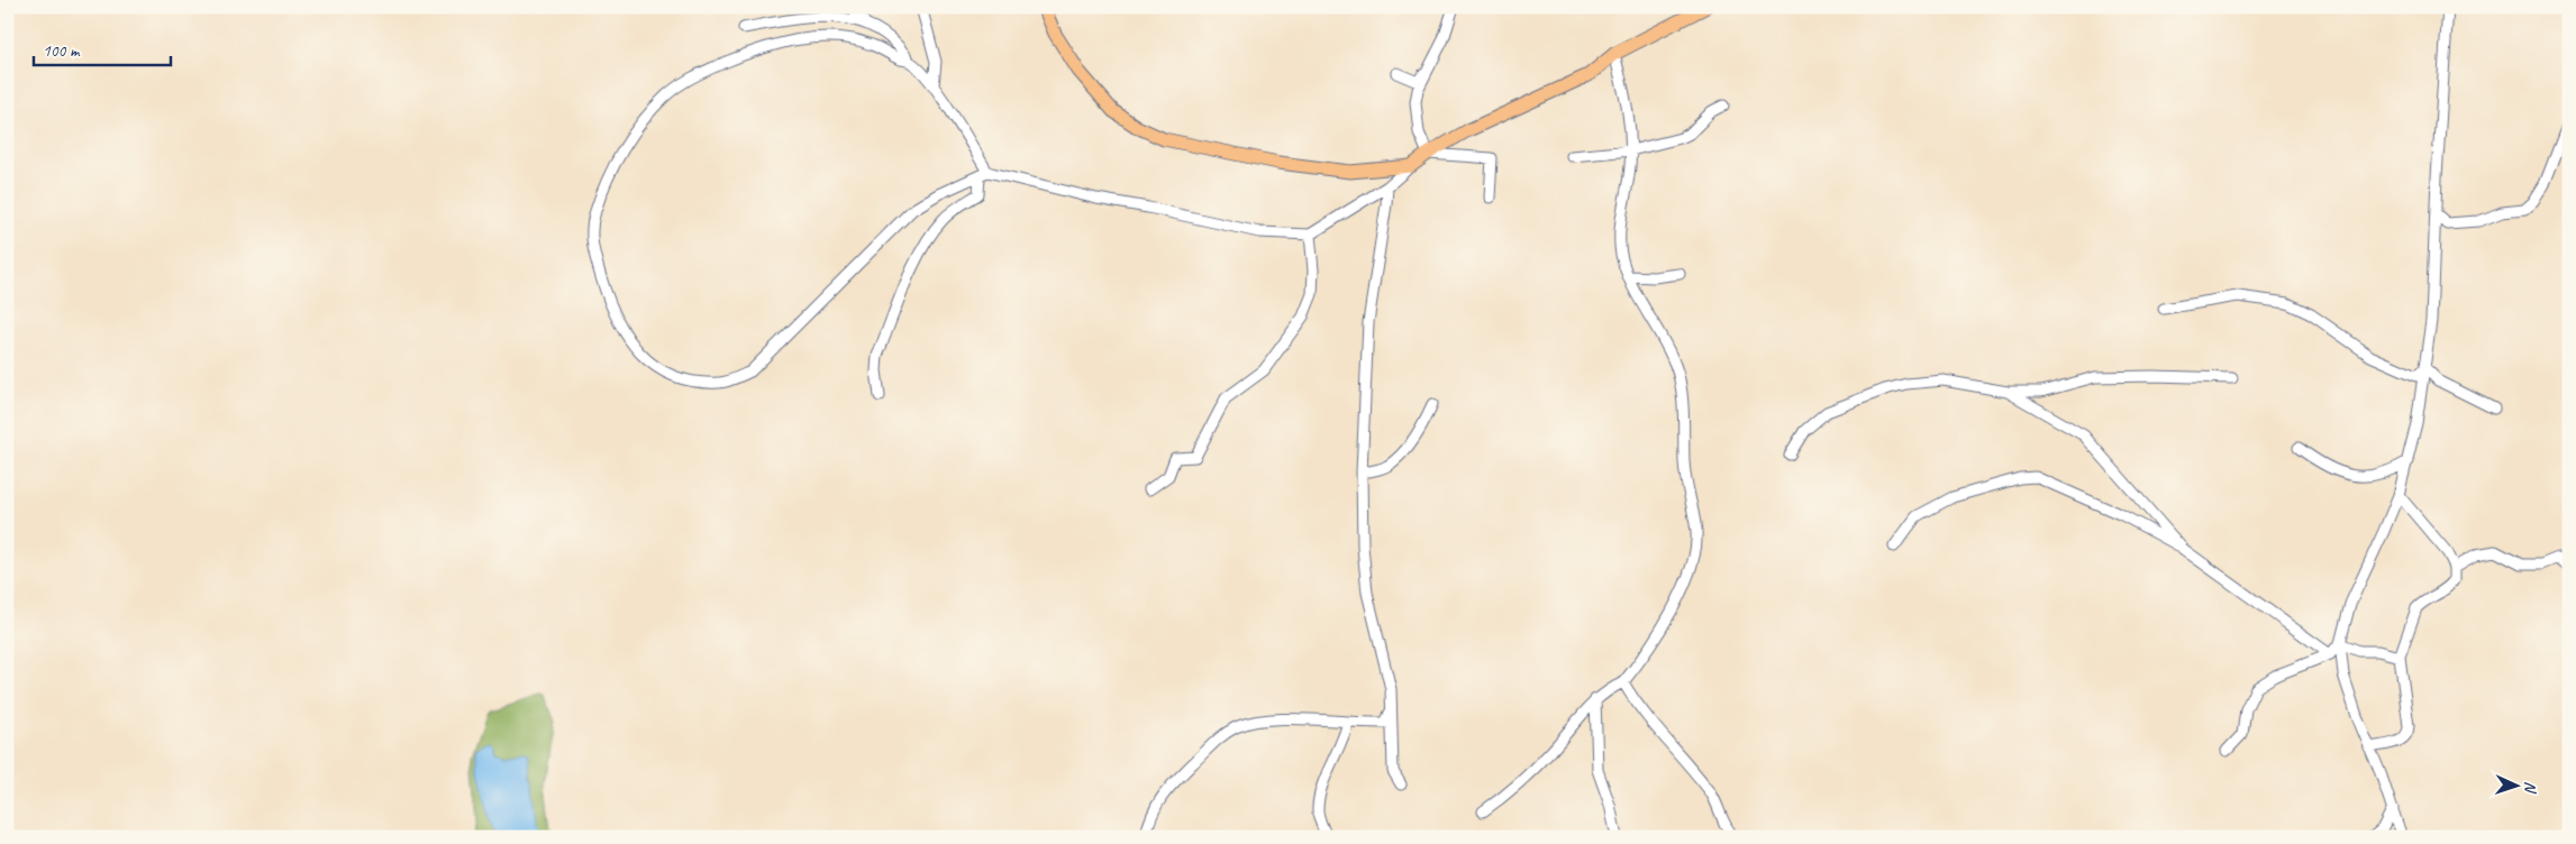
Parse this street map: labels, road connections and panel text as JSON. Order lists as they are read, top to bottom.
{
  "scale_bar": "100 m",
  "north": "right"
}
